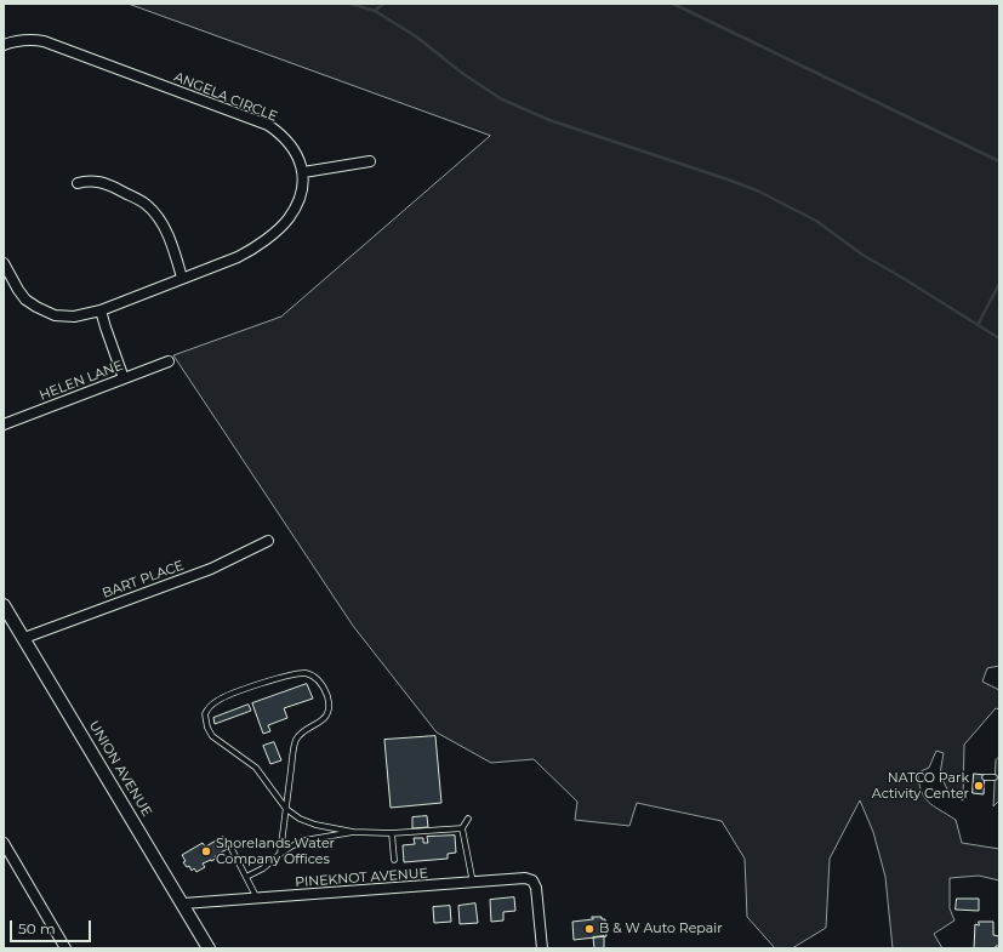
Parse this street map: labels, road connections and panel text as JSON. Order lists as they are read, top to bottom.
{
  "streets": {
    "street": [
      "ANGELA CIRCLE",
      "HELEN LANE",
      "BART PLACE",
      "UNION AVENUE",
      "PINEKNOT AVENUE"
    ]
  },
  "crossings": [
    ["BART PLACE", "UNION AVENUE"],
    ["UNION AVENUE", "PINEKNOT AVENUE"]
  ],
  "places": ["NATCO Park Activity Center", "Shorelands Water Company Offices", "B & W Auto Repair"],
  "scale_bar": "50 m"
}
